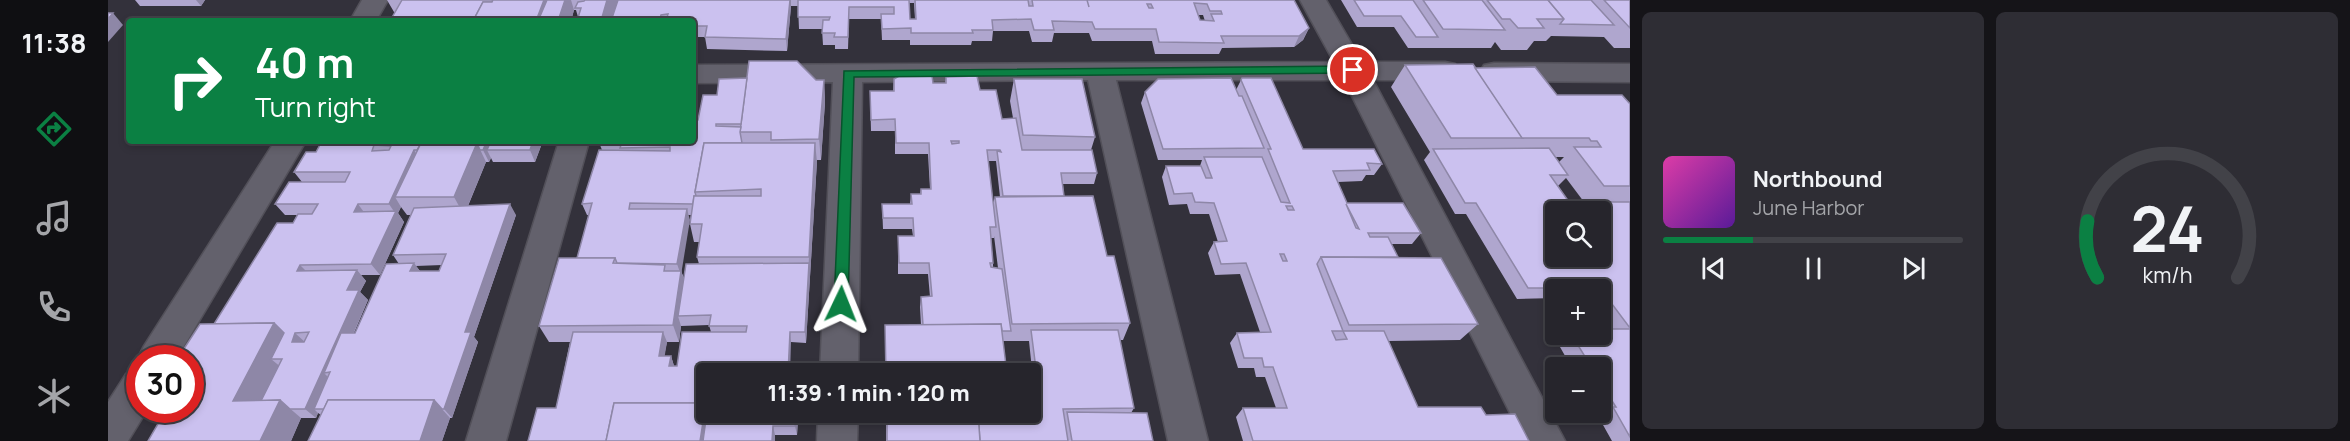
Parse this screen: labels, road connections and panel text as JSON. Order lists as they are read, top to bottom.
{
  "page": {
    "tabs": "11:38",
    "turn": ["40 m", "Turn right"],
    "song": ["Northbound", "June Harbor"],
    "map_buttons": ["+", "−"],
    "limit": "30",
    "trip": "11:39 · 1 min · 120 m",
    "gauge": ["24", "km/h"]
  }
}
